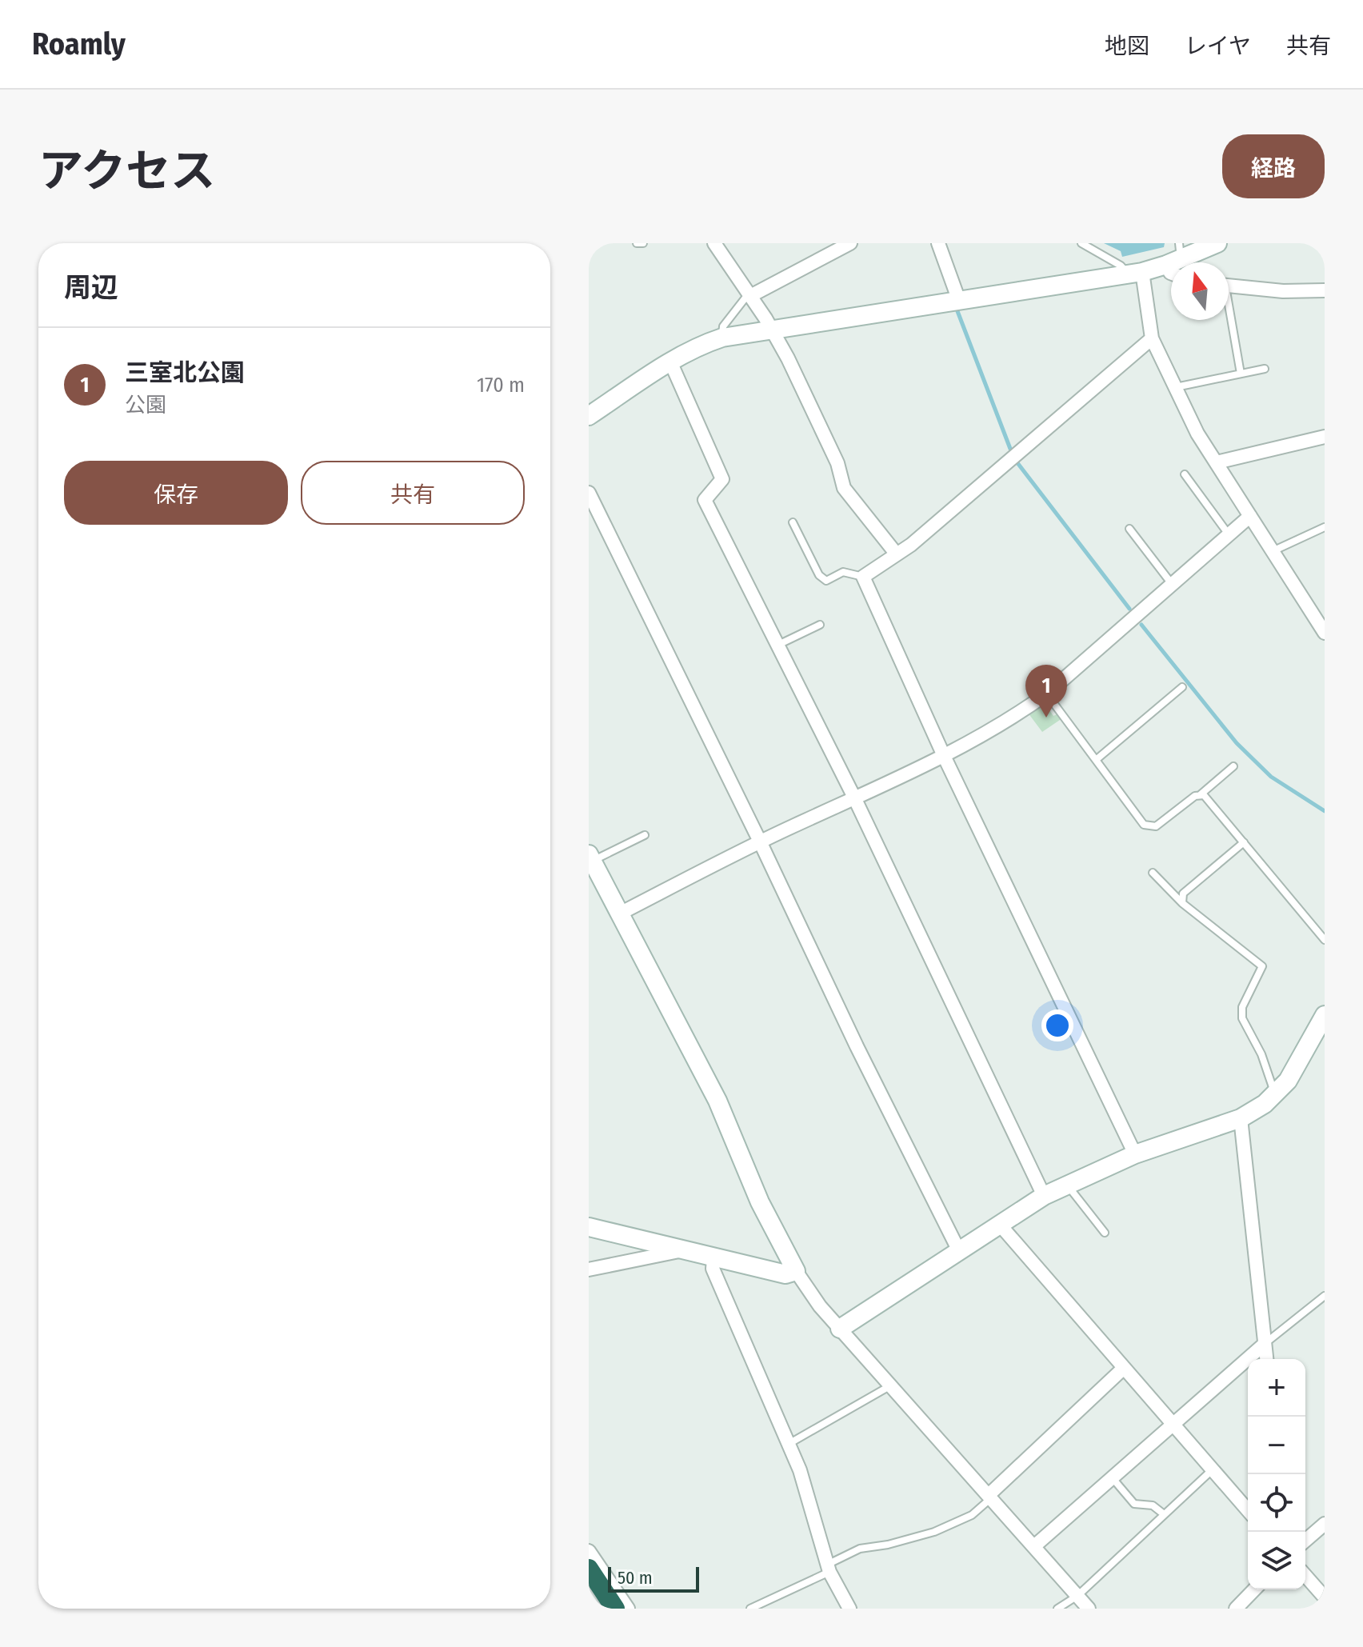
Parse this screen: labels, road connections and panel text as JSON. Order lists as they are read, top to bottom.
{
  "scale_bar": "50 m",
  "north": "top",
  "page": {
    "header": "Roamly",
    "nav": ["地図", "レイヤ", "共有"],
    "title": "アクセス",
    "buttons": [
      "経路",
      ["保存", "共有"]
    ],
    "heading": "周辺",
    "list": [
      {
        "mark": "1",
        "name": "三室北公園",
        "note": "公園",
        "value": "170 m"
      }
    ],
    "pins": "1",
    "map_buttons": ["+", "−"],
    "scale": "50 m"
  }
}
